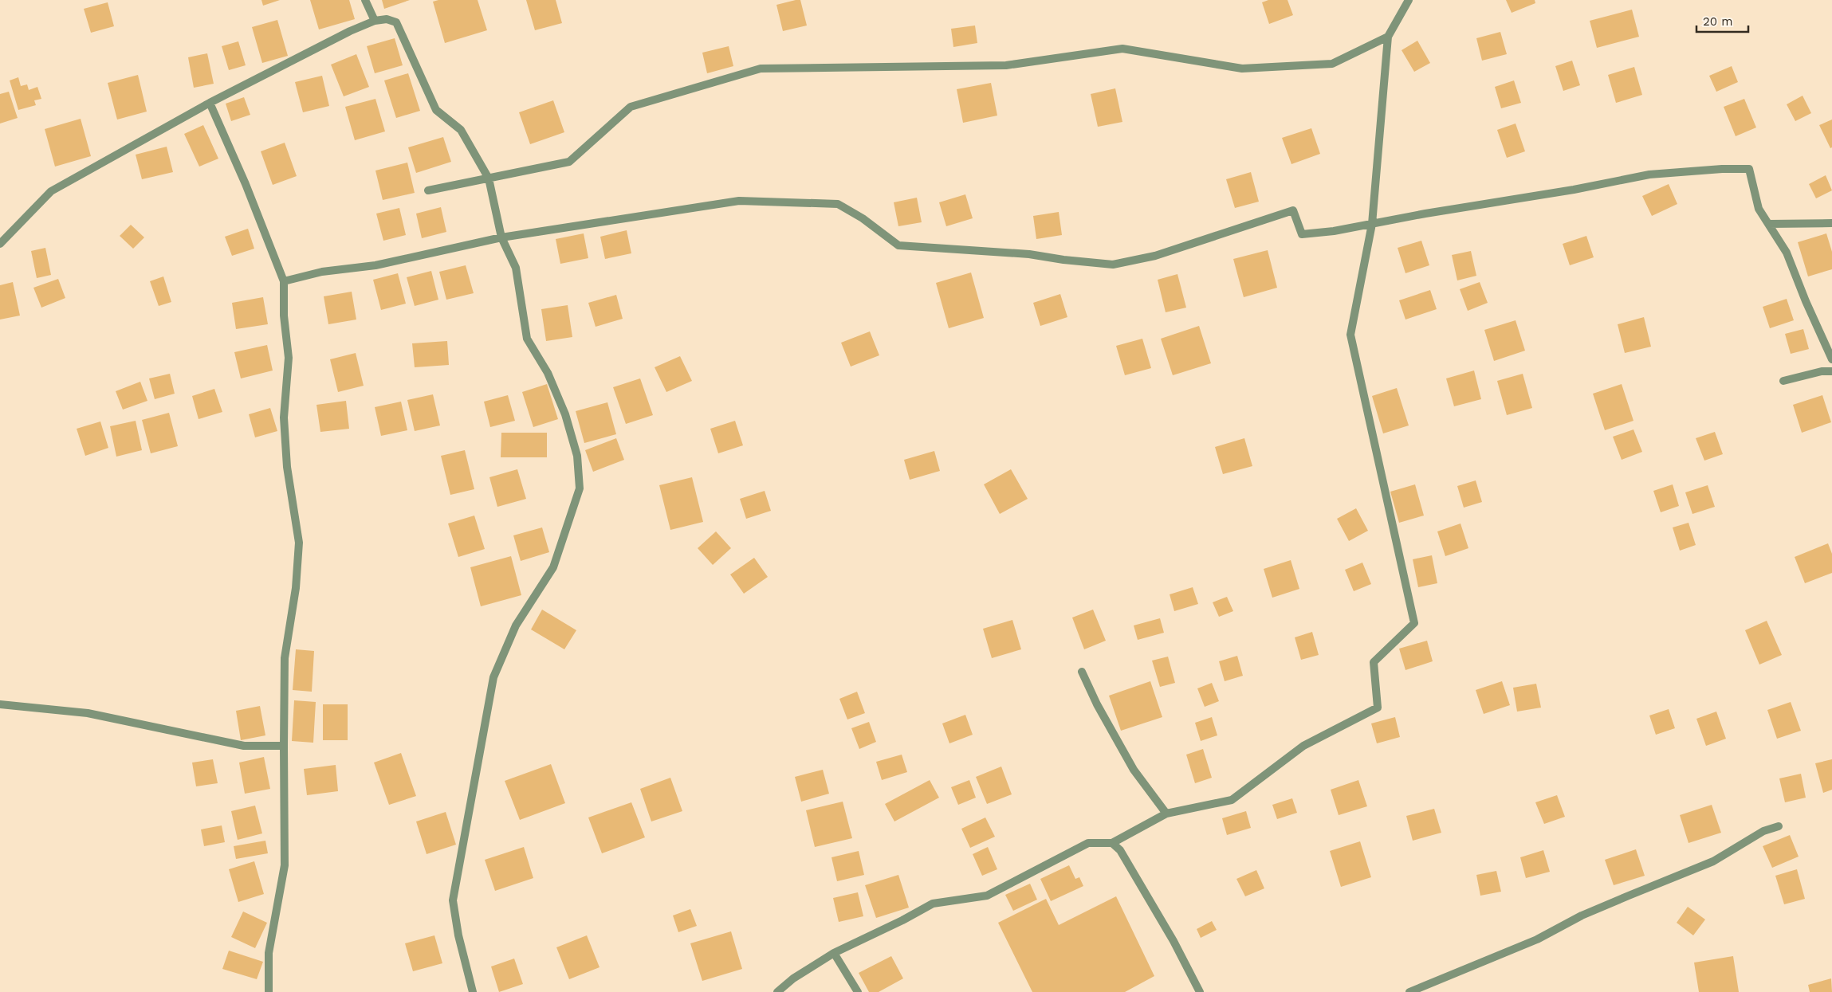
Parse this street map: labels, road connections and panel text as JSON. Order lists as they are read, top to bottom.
{
  "scale_bar": "20 m"
}
